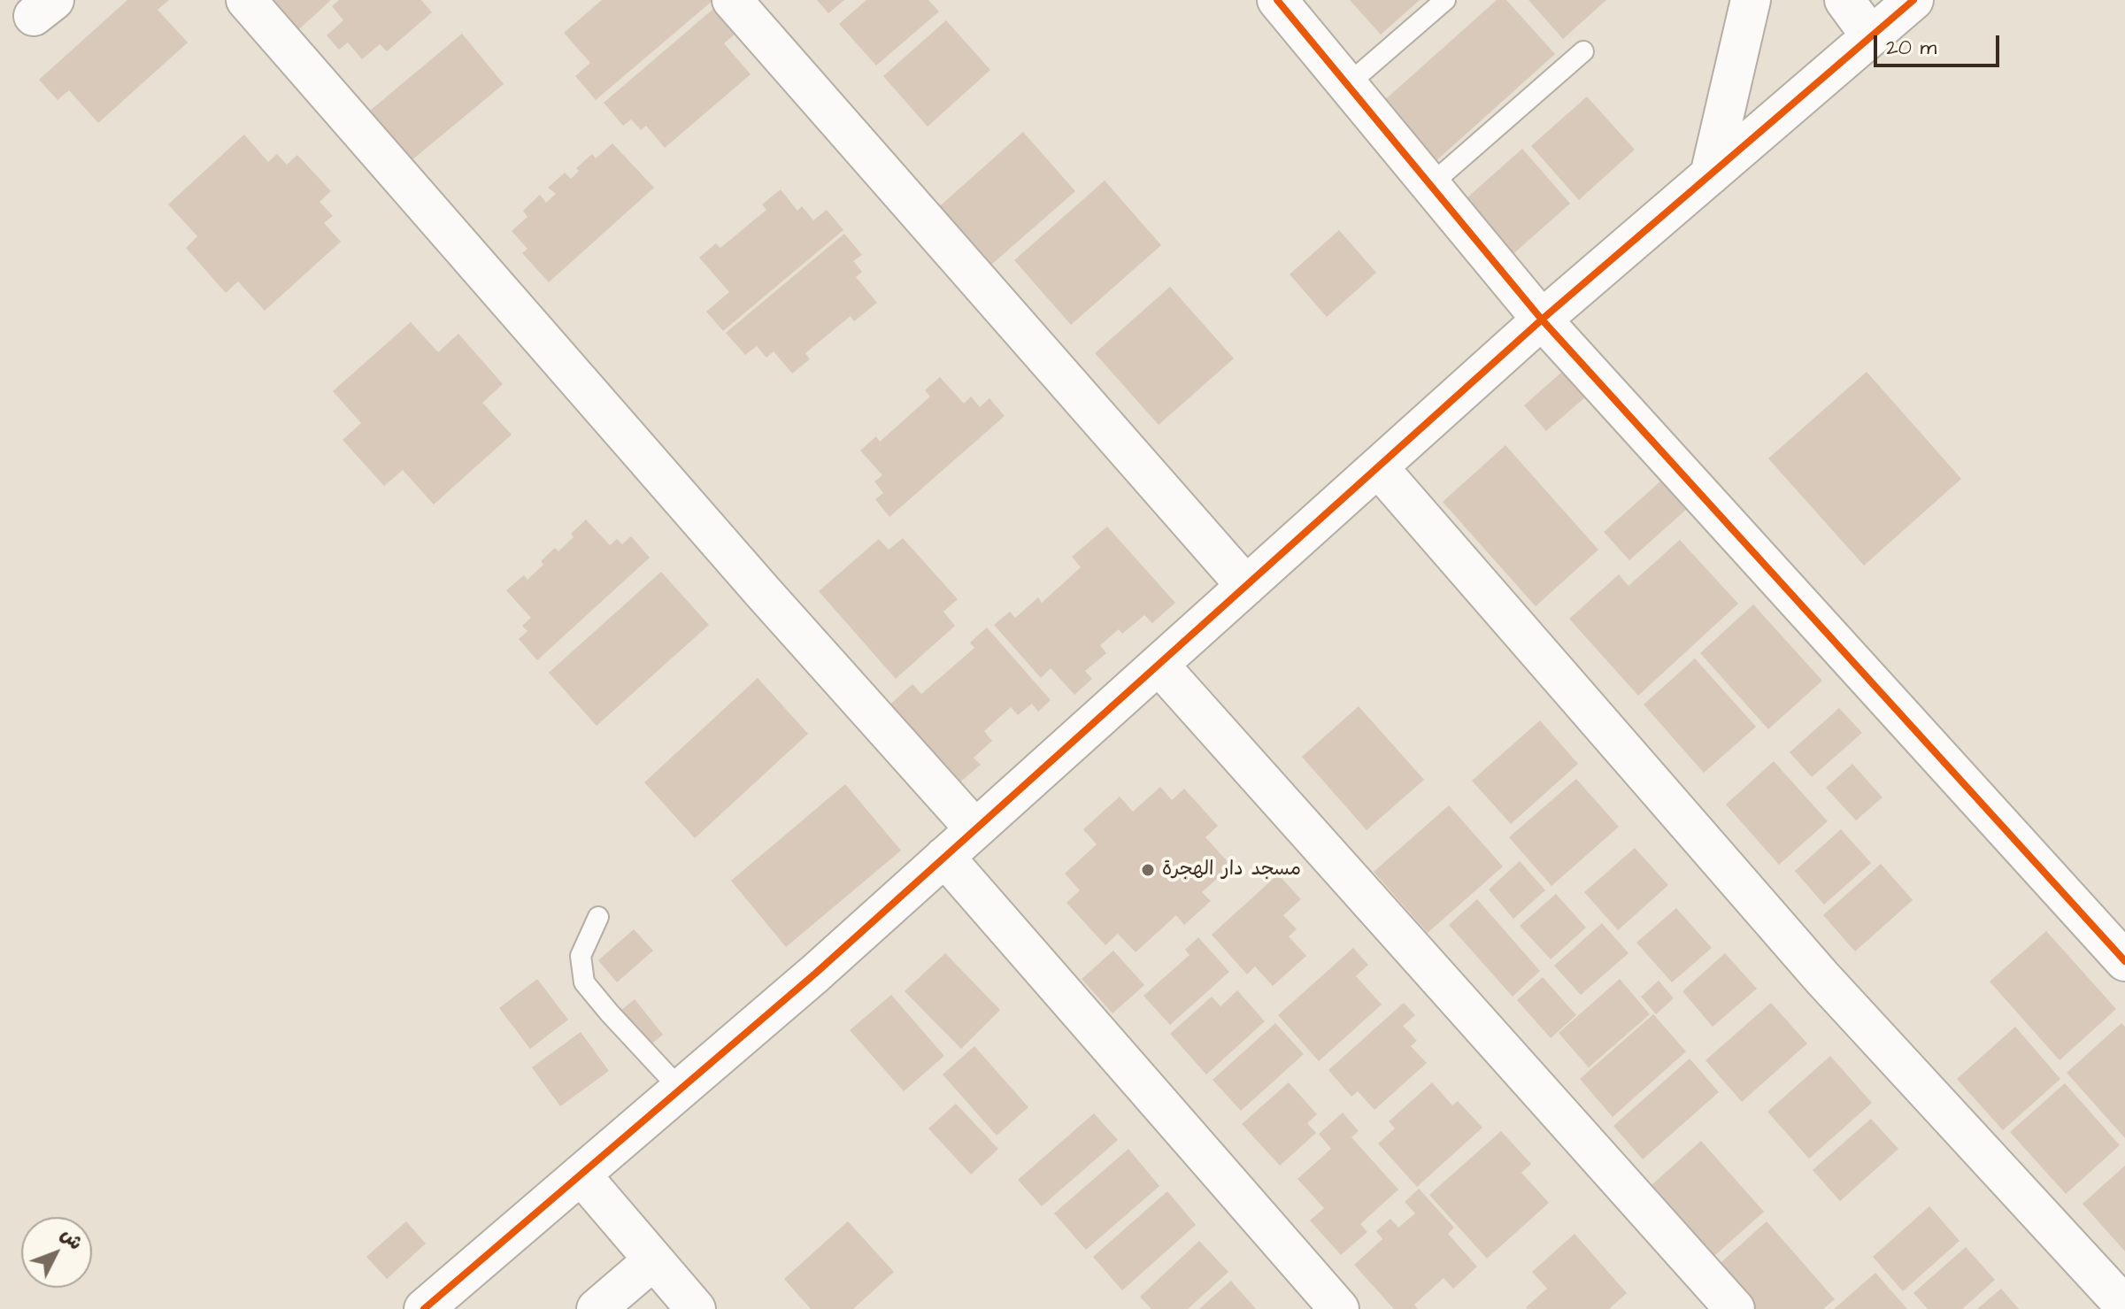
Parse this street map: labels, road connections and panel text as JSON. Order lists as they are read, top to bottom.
{
  "places": ["مسجد دار الهجرة"],
  "scale_bar": "20 m",
  "north": "top right"
}
